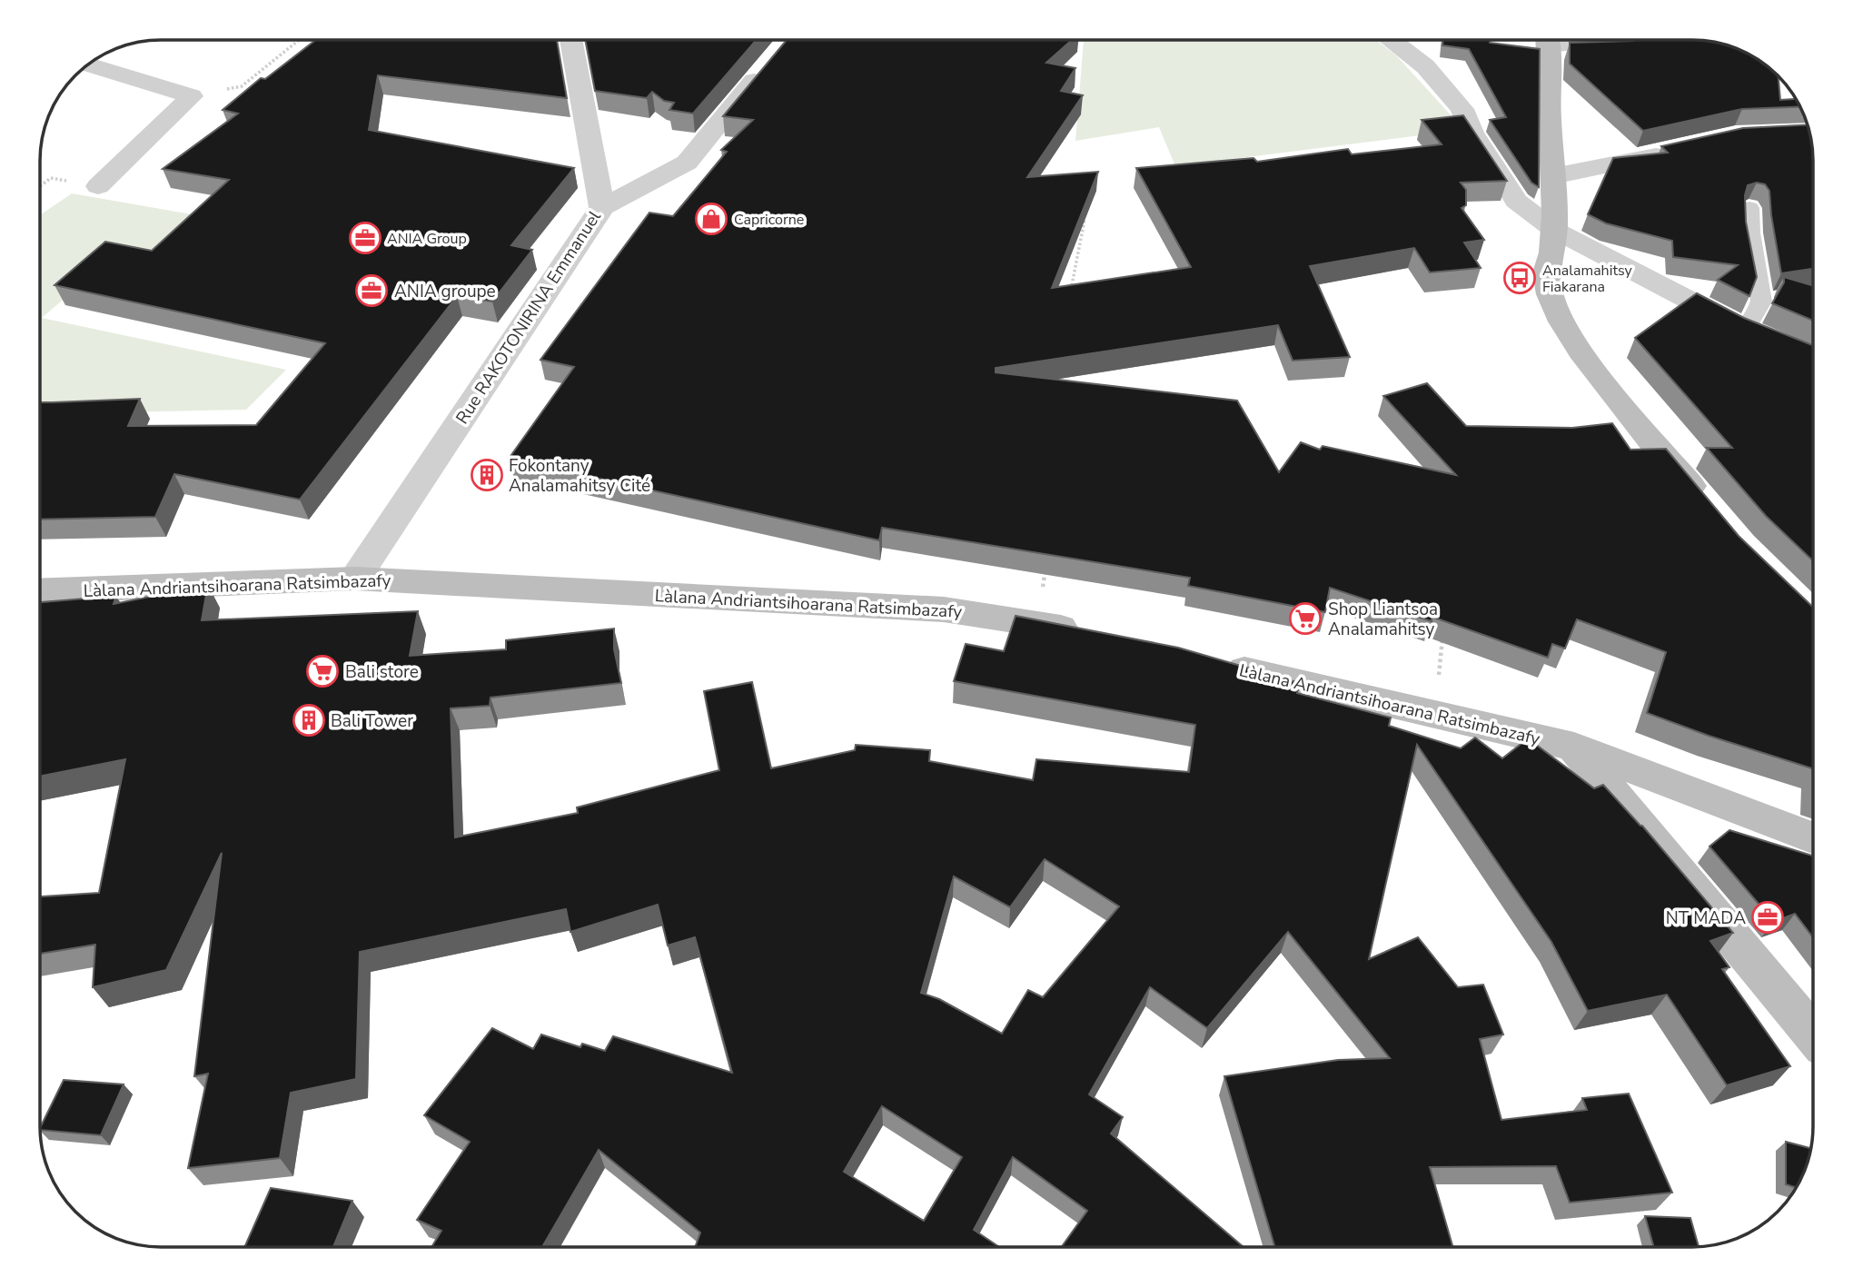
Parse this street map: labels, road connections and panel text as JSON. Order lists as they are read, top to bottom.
{
  "streets": {
    "main road": ["Làlana Andriantsihoarana Ratsimbazafy"],
    "street": ["Rue RAKOTONIRINA Emmanuel"]
  },
  "crossings": [
    ["Rue RAKOTONIRINA Emmanuel", "Làlana Andriantsihoarana Ratsimbazafy"]
  ],
  "places": {
    "shop": ["Capricorne"],
    "office": ["ANIA Group", "ANIA groupe", "NT MADA"],
    "bus stop": ["Analamahitsy Fiakarana"],
    "building": ["Fokontany Analamahitsy Cité", "Bali Tower"],
    "supermarket": ["Shop Liantsoa Analamahitsy", "Bali store"]
  }
}
